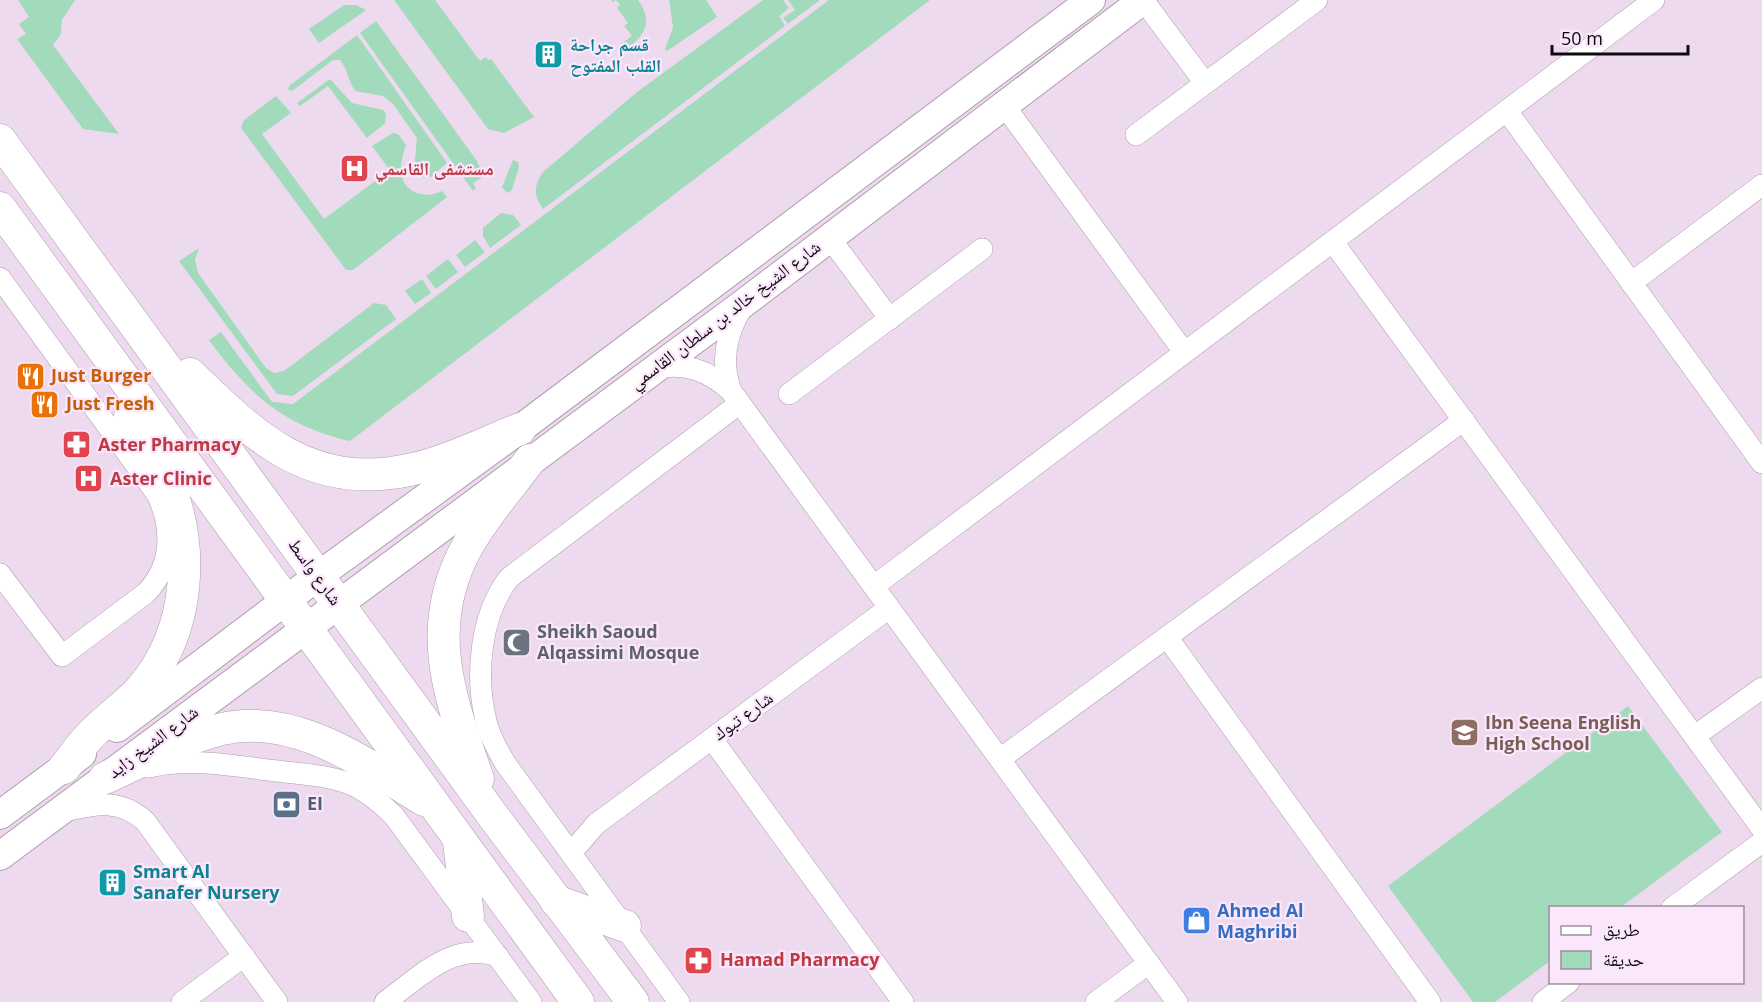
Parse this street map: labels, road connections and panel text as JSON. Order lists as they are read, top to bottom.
{
  "streets": {
    "main road": ["شارع الشيخ خالد بن سلطان القاسمي", "شارع واسط", "شارع الشيخ زايد"],
    "street": ["شارع تبوك"]
  },
  "crossings": [
    ["شارع الشيخ خالد بن سلطان القاسمي", "شارع واسط"],
    ["شارع الشيخ خالد بن سلطان القاسمي", "شارع الشيخ زايد"]
  ],
  "places": {
    "building": ["قسم جراحة القلب المفتوح", "Smart Al Sanafer Nursery"],
    "hospital": ["مستشفى القاسمي", "Aster Clinic"],
    "restaurant": ["Just Burger", "Just Fresh"],
    "pharmacy": ["Aster Pharmacy", "Hamad Pharmacy"],
    "mosque": ["Sheikh Saoud Alqassimi Mosque"],
    "school or university": ["Ibn Seena English High School"],
    "bank": ["EI"],
    "shop": ["Ahmed Al Maghribi"]
  },
  "legend": ["طريق", "حديقة"],
  "scale_bar": "50 m"
}
